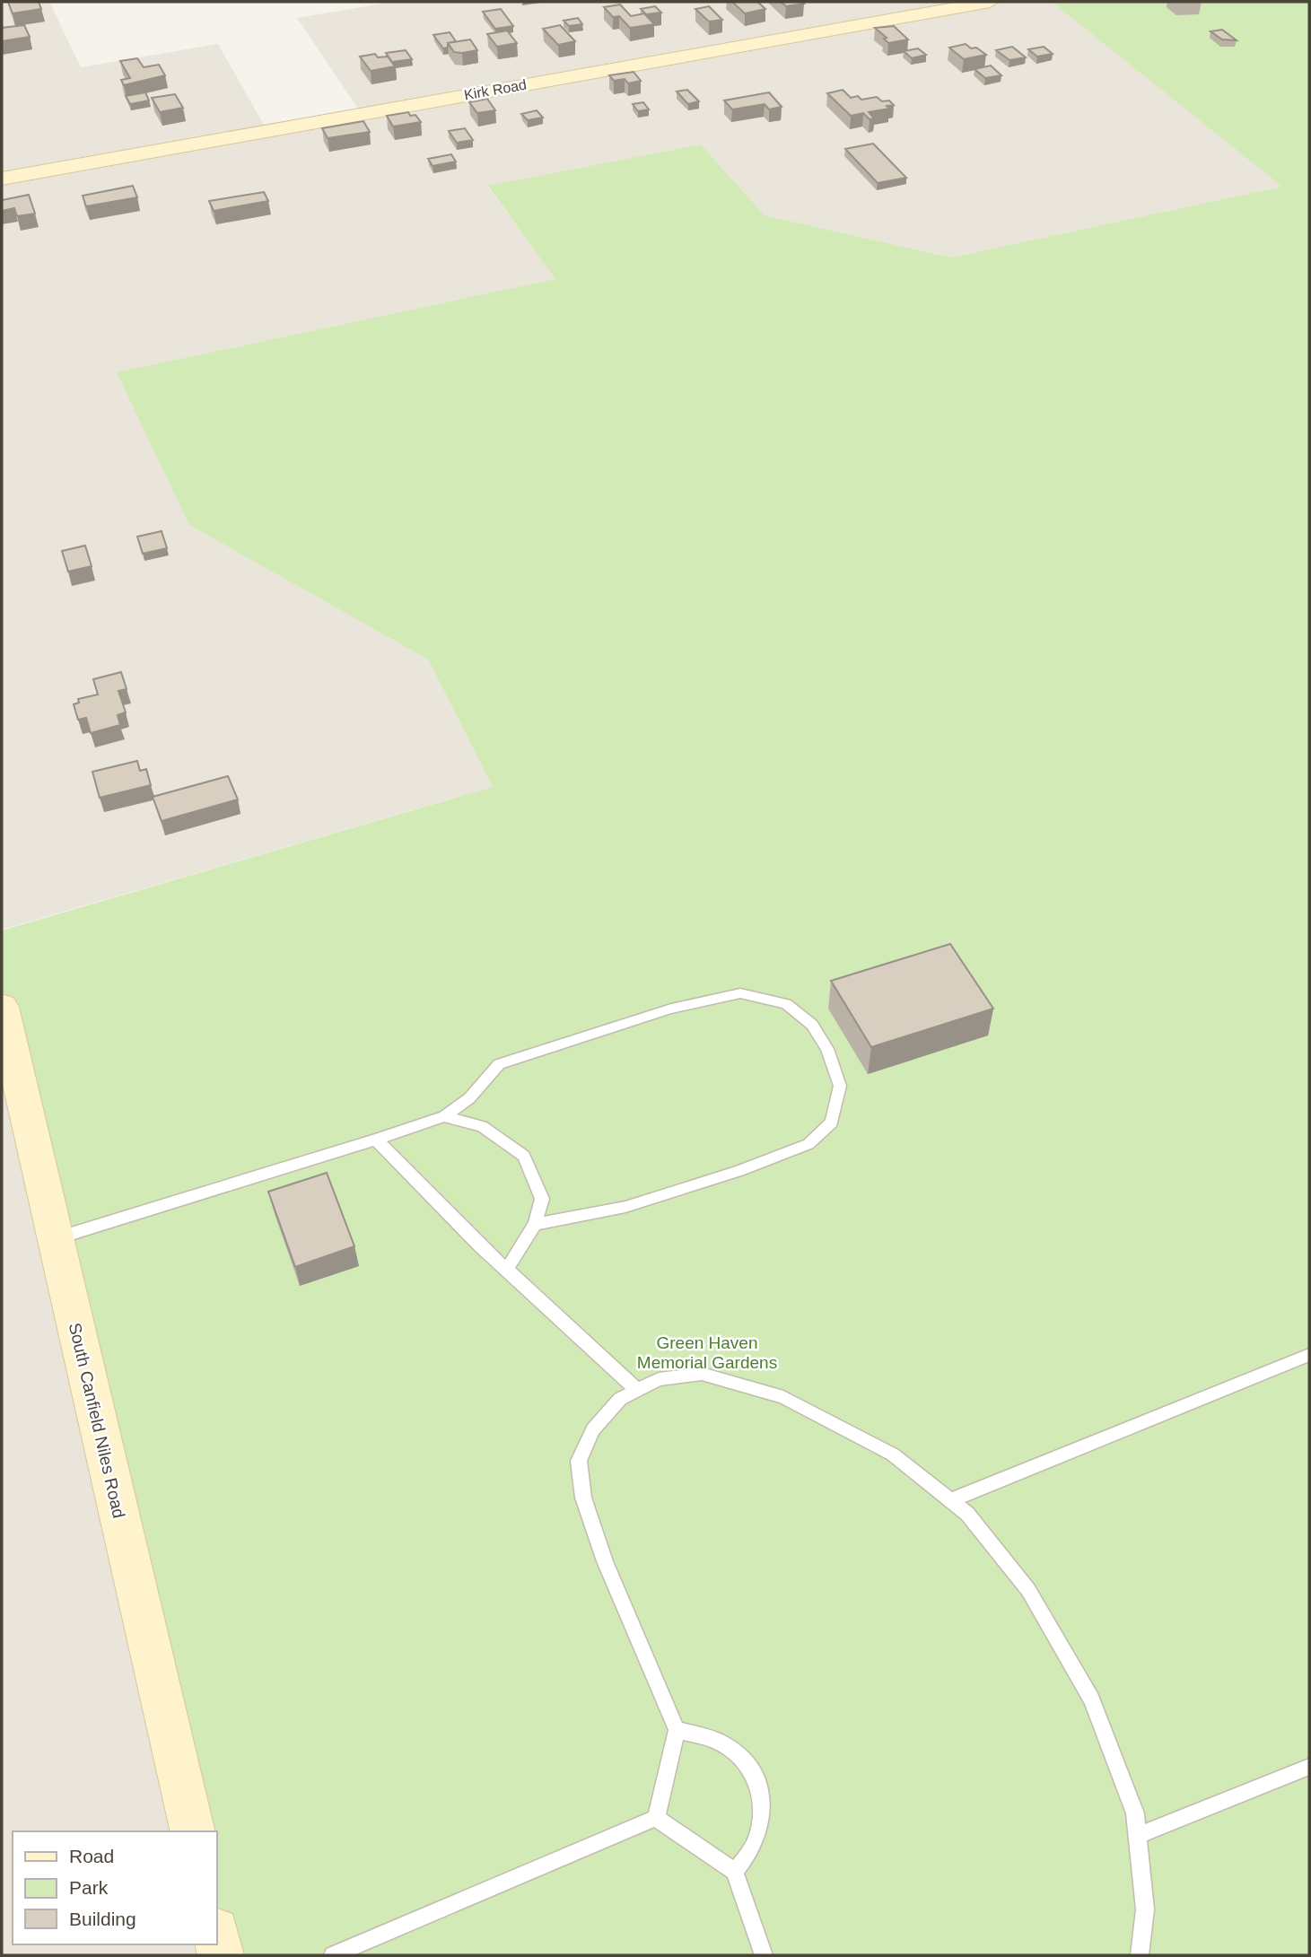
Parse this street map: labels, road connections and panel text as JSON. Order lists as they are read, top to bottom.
{
  "streets": {
    "street": ["Kirk Road", "South Canfield Niles Road"]
  },
  "parks": ["Green Haven Memorial Gardens"],
  "legend": ["Road", "Park", "Building"]
}
